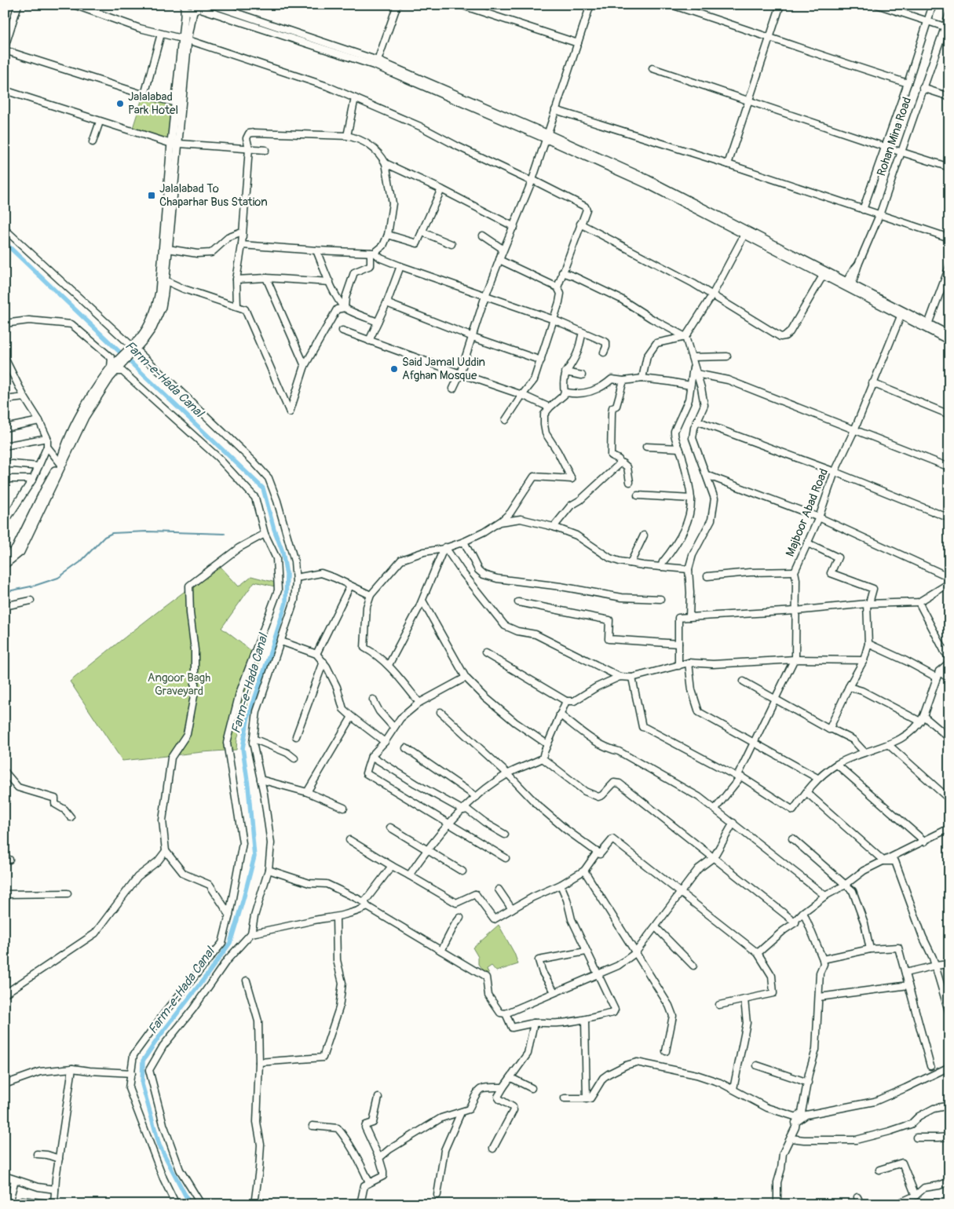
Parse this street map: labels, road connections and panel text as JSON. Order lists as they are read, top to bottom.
{
  "streets": {
    "street": ["Rohan Mina Road", "Majboor Abad Road"]
  },
  "water": ["Farm-e-Hada Canal"],
  "parks": ["Angoor Bagh Graveyard"],
  "places": {
    "other": ["Jalalabad Park Hotel", "Said Jamal Uddin Afghan Mosque"],
    "transit": ["Jalalabad To Chaparhar Bus Station"]
  }
}
